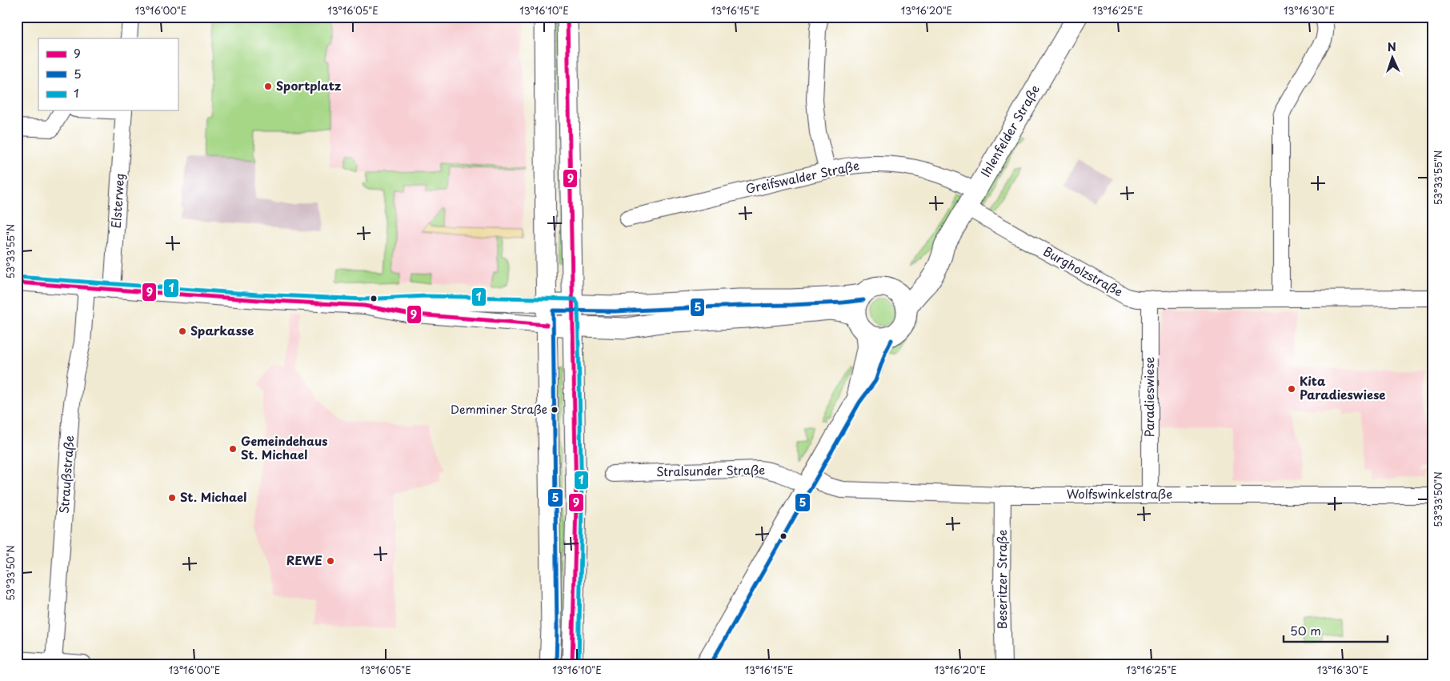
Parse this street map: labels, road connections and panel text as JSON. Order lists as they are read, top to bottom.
{
  "streets": {
    "main road": ["Ihlenfelder Straße"],
    "street": [
      "Greifswalder Straße",
      "Elsterweg",
      "Burgholzstraße",
      "Paradieswiese",
      "Stralsunder Straße",
      "Straußstraße",
      "Wolfswinkelstraße",
      "Beseritzer Straße"
    ]
  },
  "crossings": [
    ["Ihlenfelder Straße", "Greifswalder Straße"],
    ["Ihlenfelder Straße", "Burgholzstraße"],
    ["Ihlenfelder Straße", "Stralsunder Straße"],
    ["Ihlenfelder Straße", "Wolfswinkelstraße"],
    ["Greifswalder Straße", "Burgholzstraße"],
    ["Burgholzstraße", "Paradieswiese"],
    ["Paradieswiese", "Wolfswinkelstraße"],
    ["Stralsunder Straße", "Wolfswinkelstraße"],
    ["Wolfswinkelstraße", "Beseritzer Straße"]
  ],
  "places": [
    "Sportplatz",
    "Sparkasse",
    "Kita Paradieswiese",
    "Demminer Straße",
    "Gemeindehaus St. Michael",
    "St. Michael",
    "REWE"
  ],
  "lines": ["transit line 9", "transit line 1", "transit line 5"],
  "legend": ["9", "5", "1"],
  "scale_bar": "50 m",
  "north": "top",
  "coordinates": [
    "13°16'00\"E",
    "13°16'05\"E",
    "13°16'10\"E",
    "13°16'15\"E",
    "13°16'20\"E",
    "13°16'25\"E",
    "13°16'30\"E",
    "53°33'55\"N",
    "53°33'50\"N"
  ]
}
